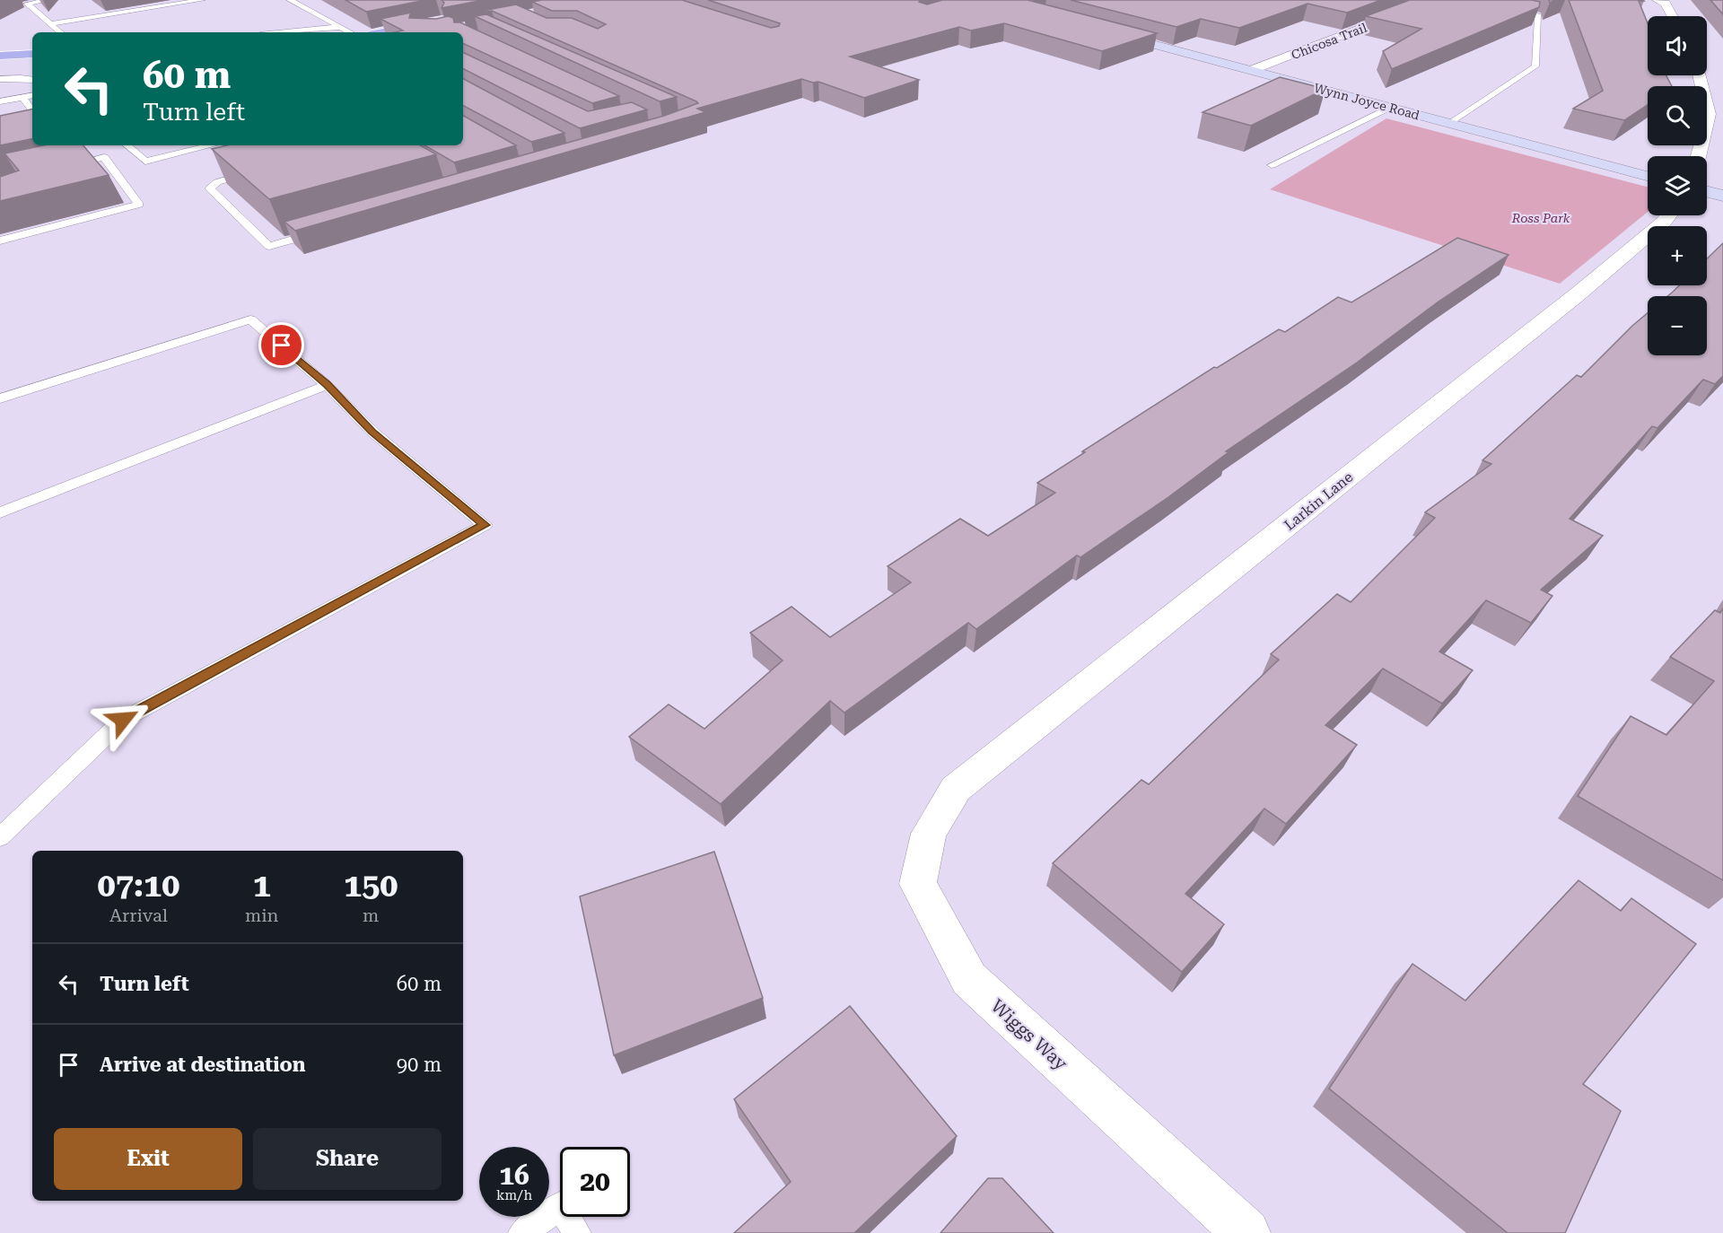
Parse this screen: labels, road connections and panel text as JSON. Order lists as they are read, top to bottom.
{
  "streets": {
    "street": [
      "Chicosa Trail",
      "Wynn Joyce Road",
      "Larkin Lane",
      "Wiggs Way"
    ]
  },
  "crossings": [
    ["Chicosa Trail", "Wynn Joyce Road"],
    ["Larkin Lane", "Wiggs Way"]
  ],
  "parks": ["Ross Park"],
  "page": {
    "map_buttons": ["+", "−"],
    "turn": ["60 m", "Turn left"],
    "eta": [
      "07:10",
      "Arrival",
      "1",
      "min",
      "150",
      "m"
    ],
    "list": [
      {
        "name": "Turn left",
        "value": "60 m"
      },
      {
        "name": "Arrive at destination",
        "value": "90 m"
      }
    ],
    "buttons": ["Exit", "Share"],
    "speed": "16 km/h",
    "limit": "20"
  }
}
